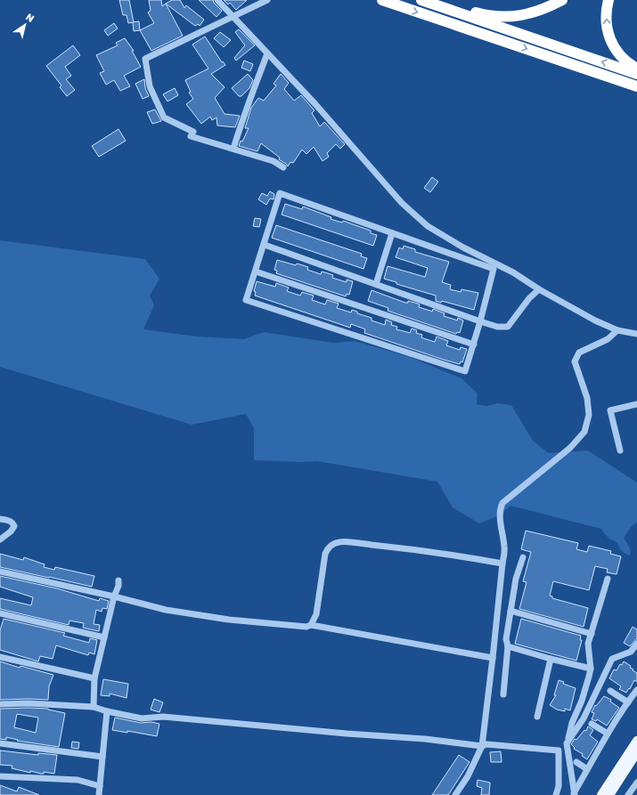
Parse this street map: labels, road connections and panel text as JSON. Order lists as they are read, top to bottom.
{
  "north": "top right"
}
